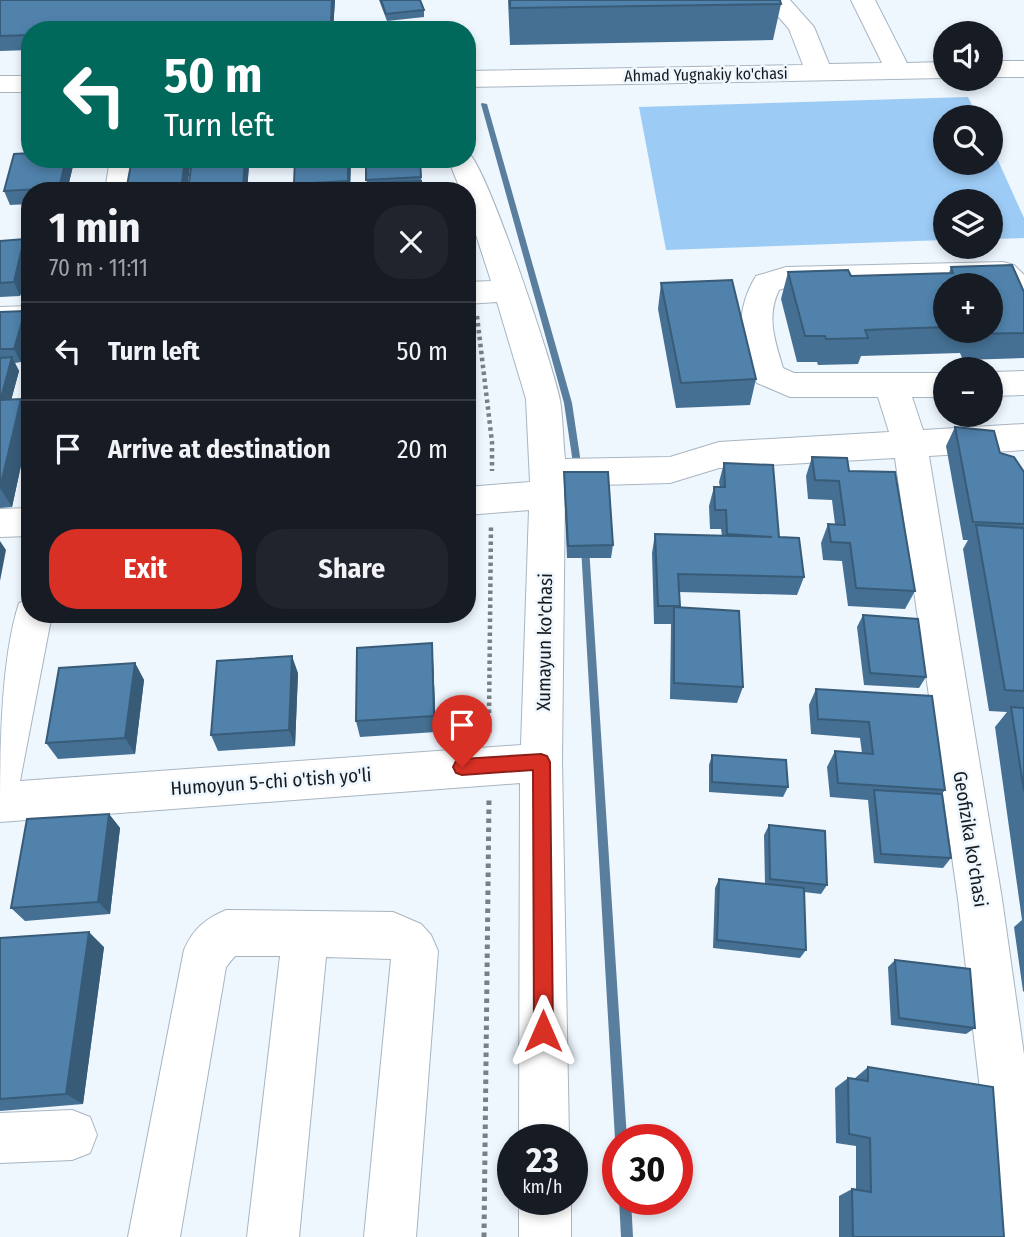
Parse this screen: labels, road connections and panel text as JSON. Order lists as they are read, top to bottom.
{
  "streets": {
    "street": [
      "Ahmad Yugnakiy ko'chasi",
      "Xumayun ko'chasi",
      "Humoyun 5-chi o'tish yo'li",
      "Geofizika ko'chasi"
    ]
  },
  "crossings": [
    ["Xumayun ko'chasi", "Humoyun 5-chi o'tish yo'li"]
  ],
  "page": {
    "map_buttons": ["+", "−"],
    "turn": ["50 m", "Turn left"],
    "heading": ["1 min", "70 m · 11:11"],
    "list": [
      {
        "name": "Turn left",
        "value": "50 m"
      },
      {
        "name": "Arrive at destination",
        "value": "20 m"
      }
    ],
    "buttons": ["Exit", "Share"],
    "speed": "23 km/h",
    "limit": "30"
  }
}
